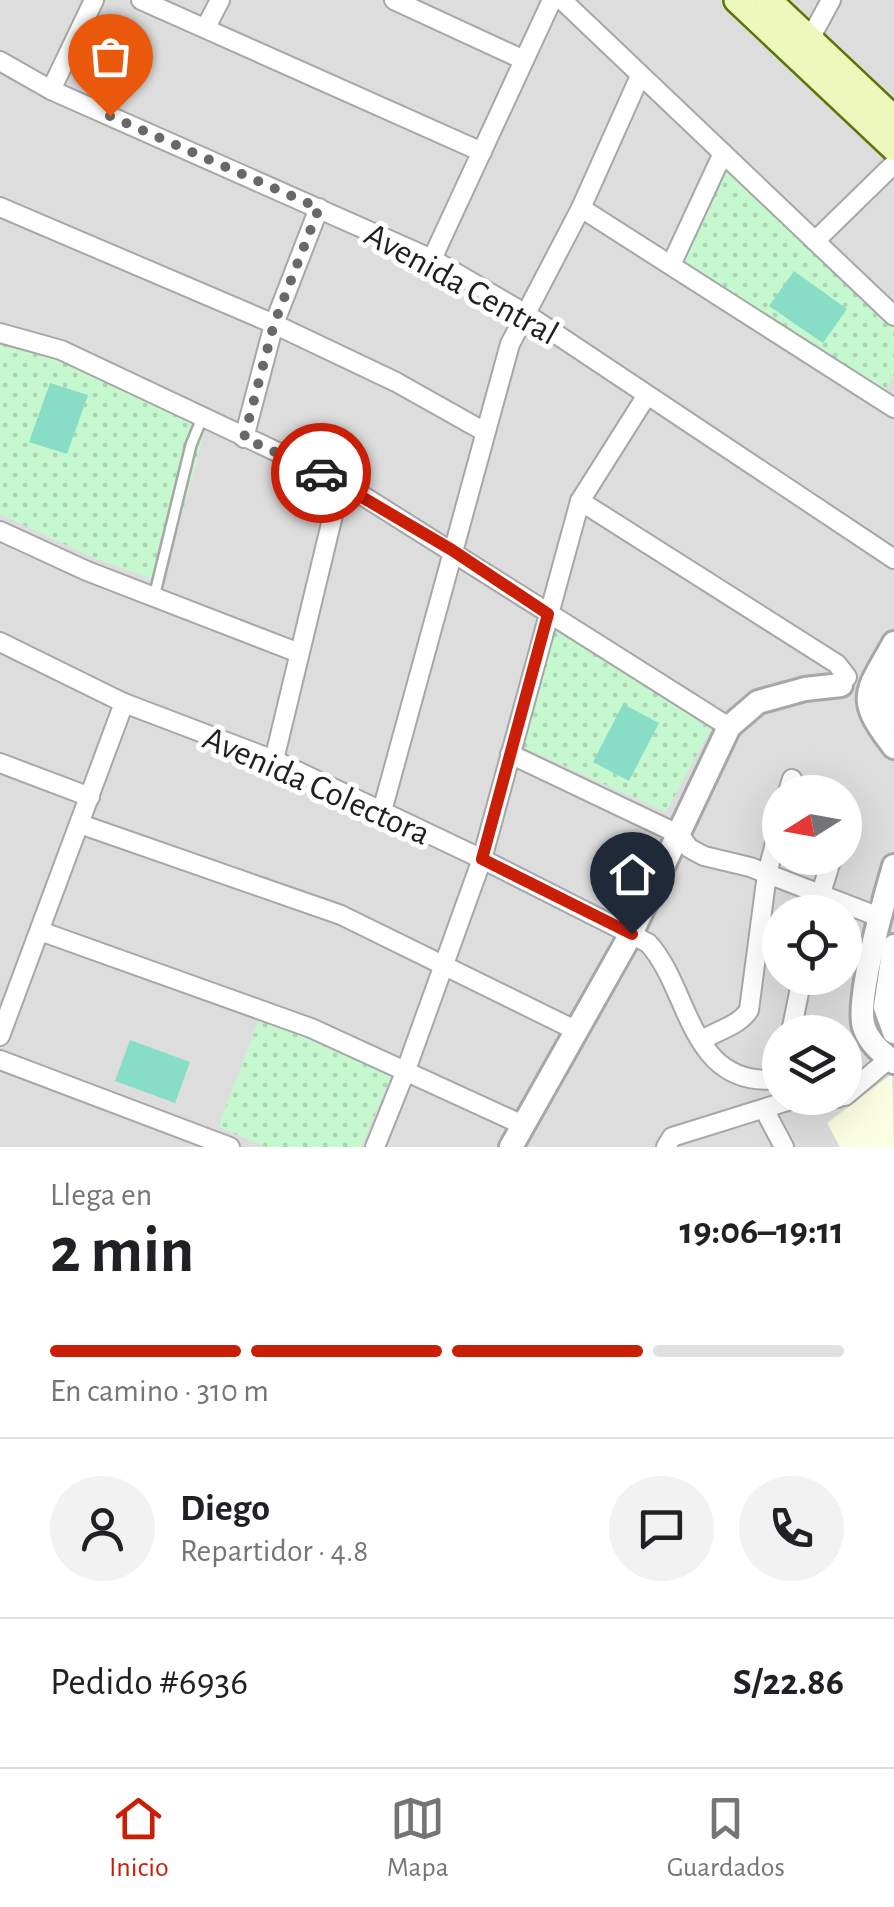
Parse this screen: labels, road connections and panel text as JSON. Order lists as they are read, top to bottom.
{
  "streets": {
    "street": ["Avenida Central", "Avenida Colectora"]
  },
  "north": "left",
  "page": {
    "heading": ["2 min", "Llega en", "19:06–19:11"],
    "panel": [
      "Diego",
      "Repartidor · 4.8",
      "Pedido #6936",
      "S/22.86"
    ],
    "bar": "En camino · 310 m",
    "tabs": ["Inicio", "Mapa", "Guardados"]
  }
}
